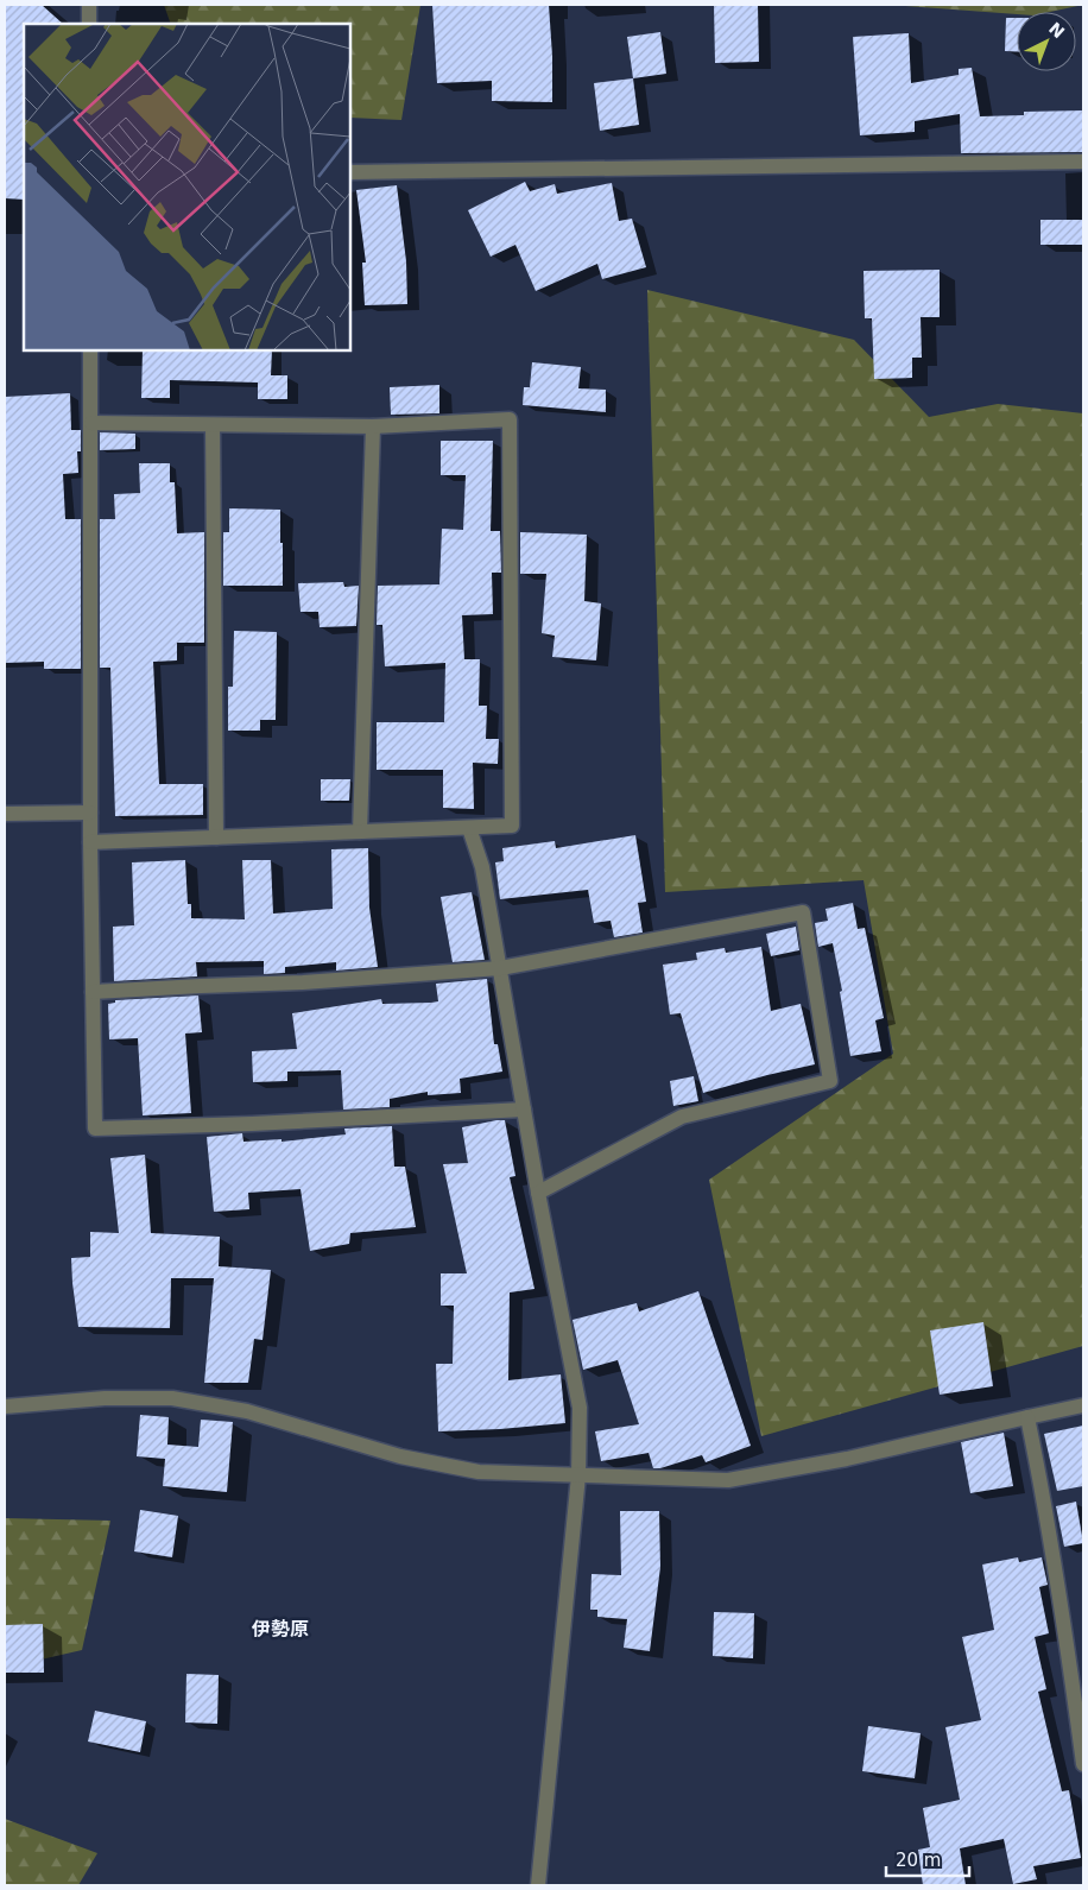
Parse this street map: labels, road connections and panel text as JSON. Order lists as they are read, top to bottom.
{
  "districts": ["伊勢原"],
  "scale_bar": "20 m",
  "north": "top right"
}
